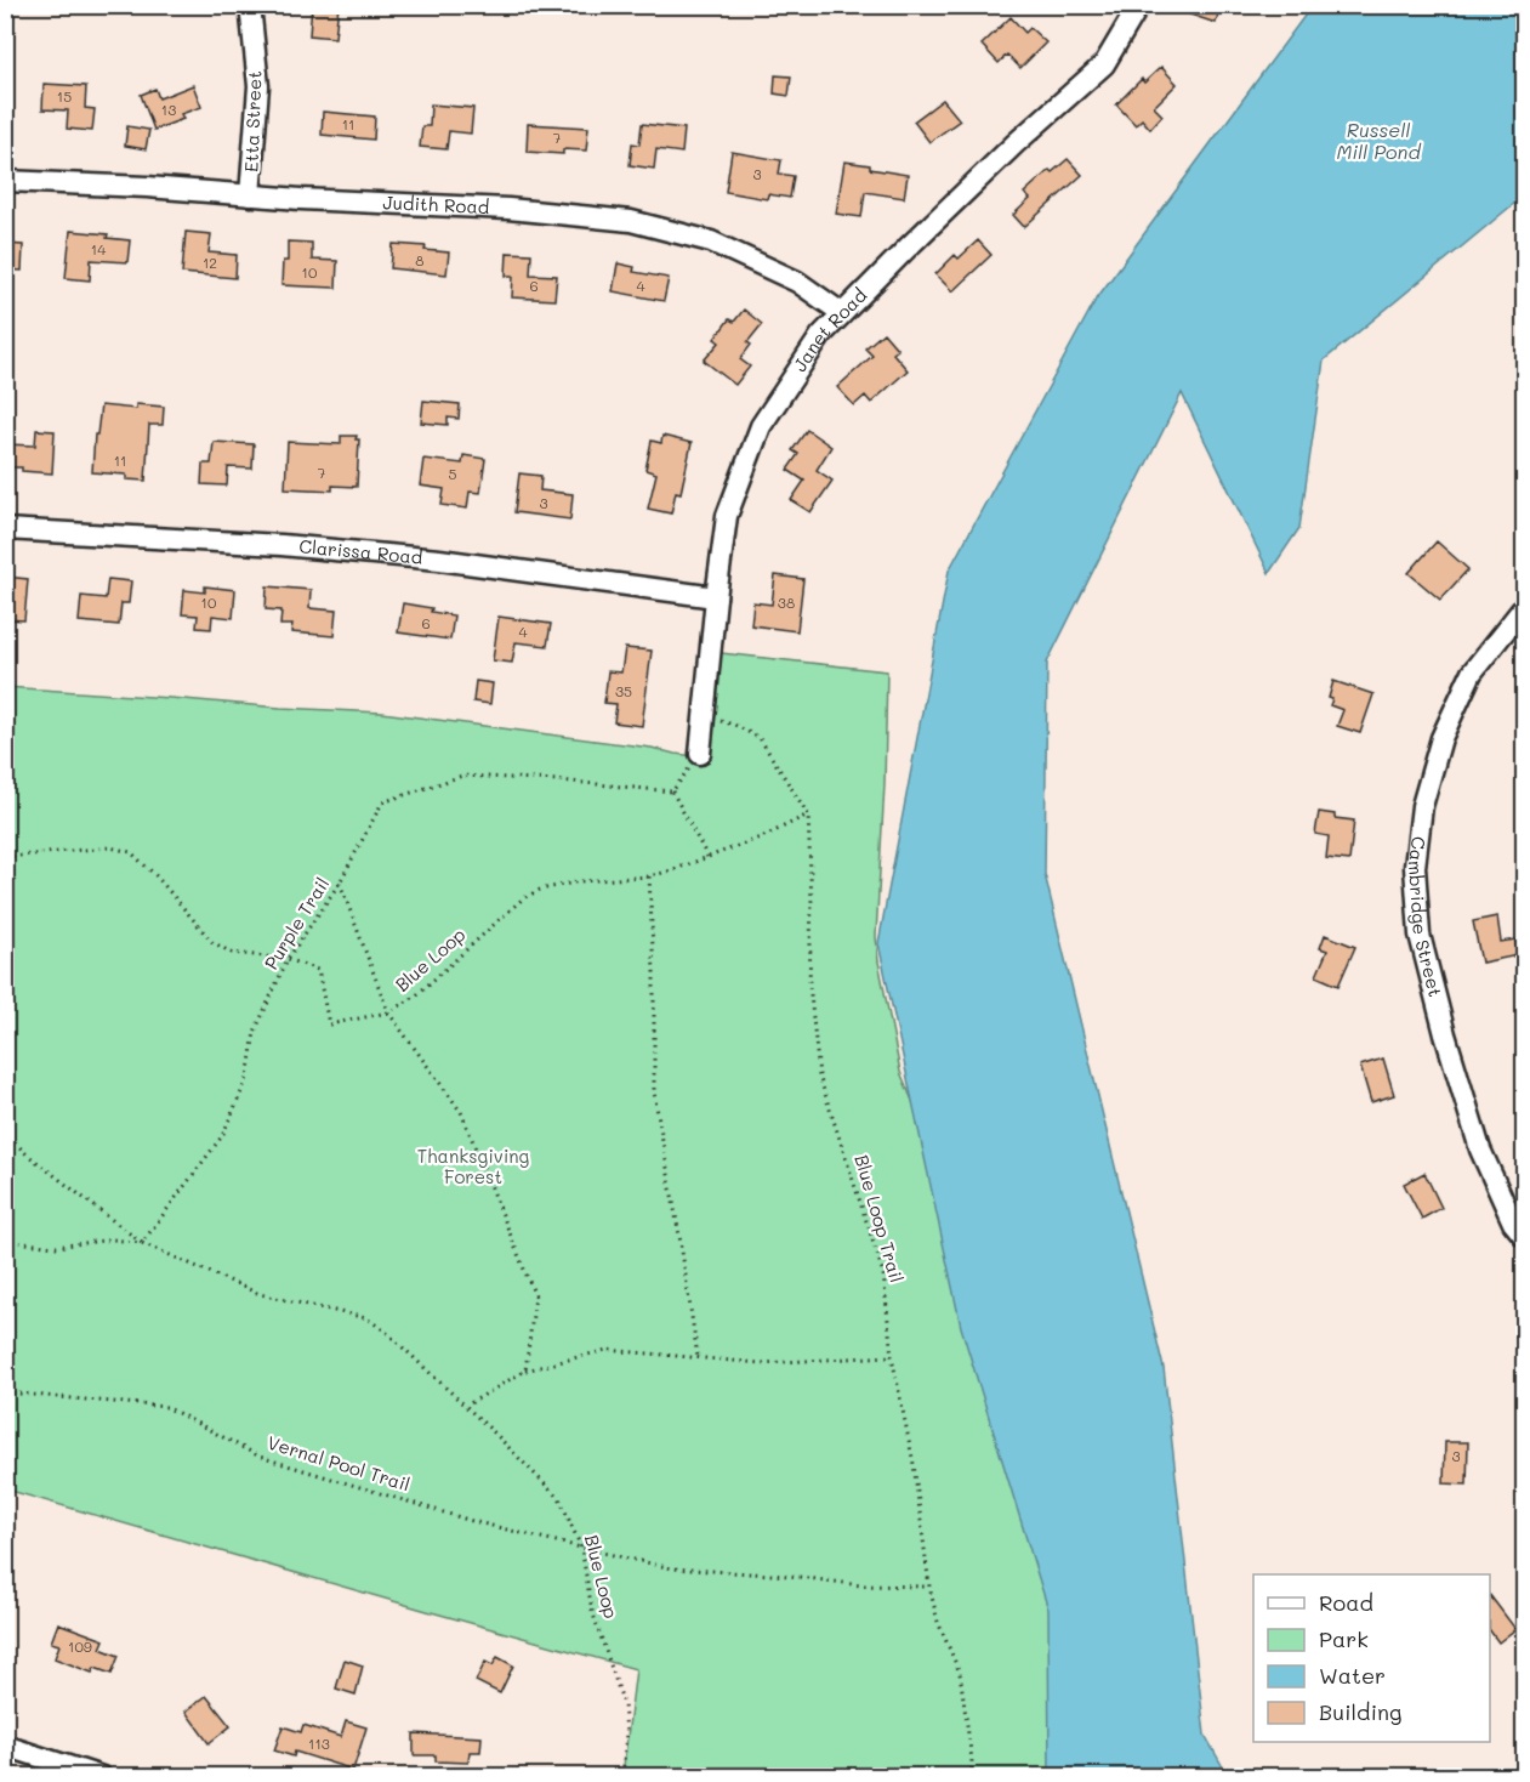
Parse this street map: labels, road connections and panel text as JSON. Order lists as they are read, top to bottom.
{
  "streets": {
    "street": [
      "Etta Street",
      "Judith Road",
      "Janet Road",
      "Clarissa Road",
      "Cambridge Street"
    ],
    "path": [
      "Purple Trail",
      "Blue Loop",
      "Blue Loop Trail",
      "Vernal Pool Trail"
    ]
  },
  "crossings": [
    ["Etta Street", "Judith Road"],
    ["Judith Road", "Janet Road"],
    ["Janet Road", "Clarissa Road"],
    ["Purple Trail", "Blue Loop"],
    ["Blue Loop", "Blue Loop Trail"],
    ["Blue Loop", "Vernal Pool Trail"],
    ["Blue Loop Trail", "Vernal Pool Trail"]
  ],
  "water": ["Russell Mill Pond"],
  "parks": ["Thanksgiving Forest"],
  "house_numbers": [
    "15",
    "13",
    "11",
    "7",
    "3",
    "14",
    "8",
    "12",
    "10",
    "6",
    "4",
    "11",
    "7",
    "5",
    "3",
    "10",
    "38",
    "6",
    "4",
    "35",
    "3",
    "109",
    "113"
  ],
  "legend": [
    "Road",
    "Park",
    "Water",
    "Building"
  ]
}
